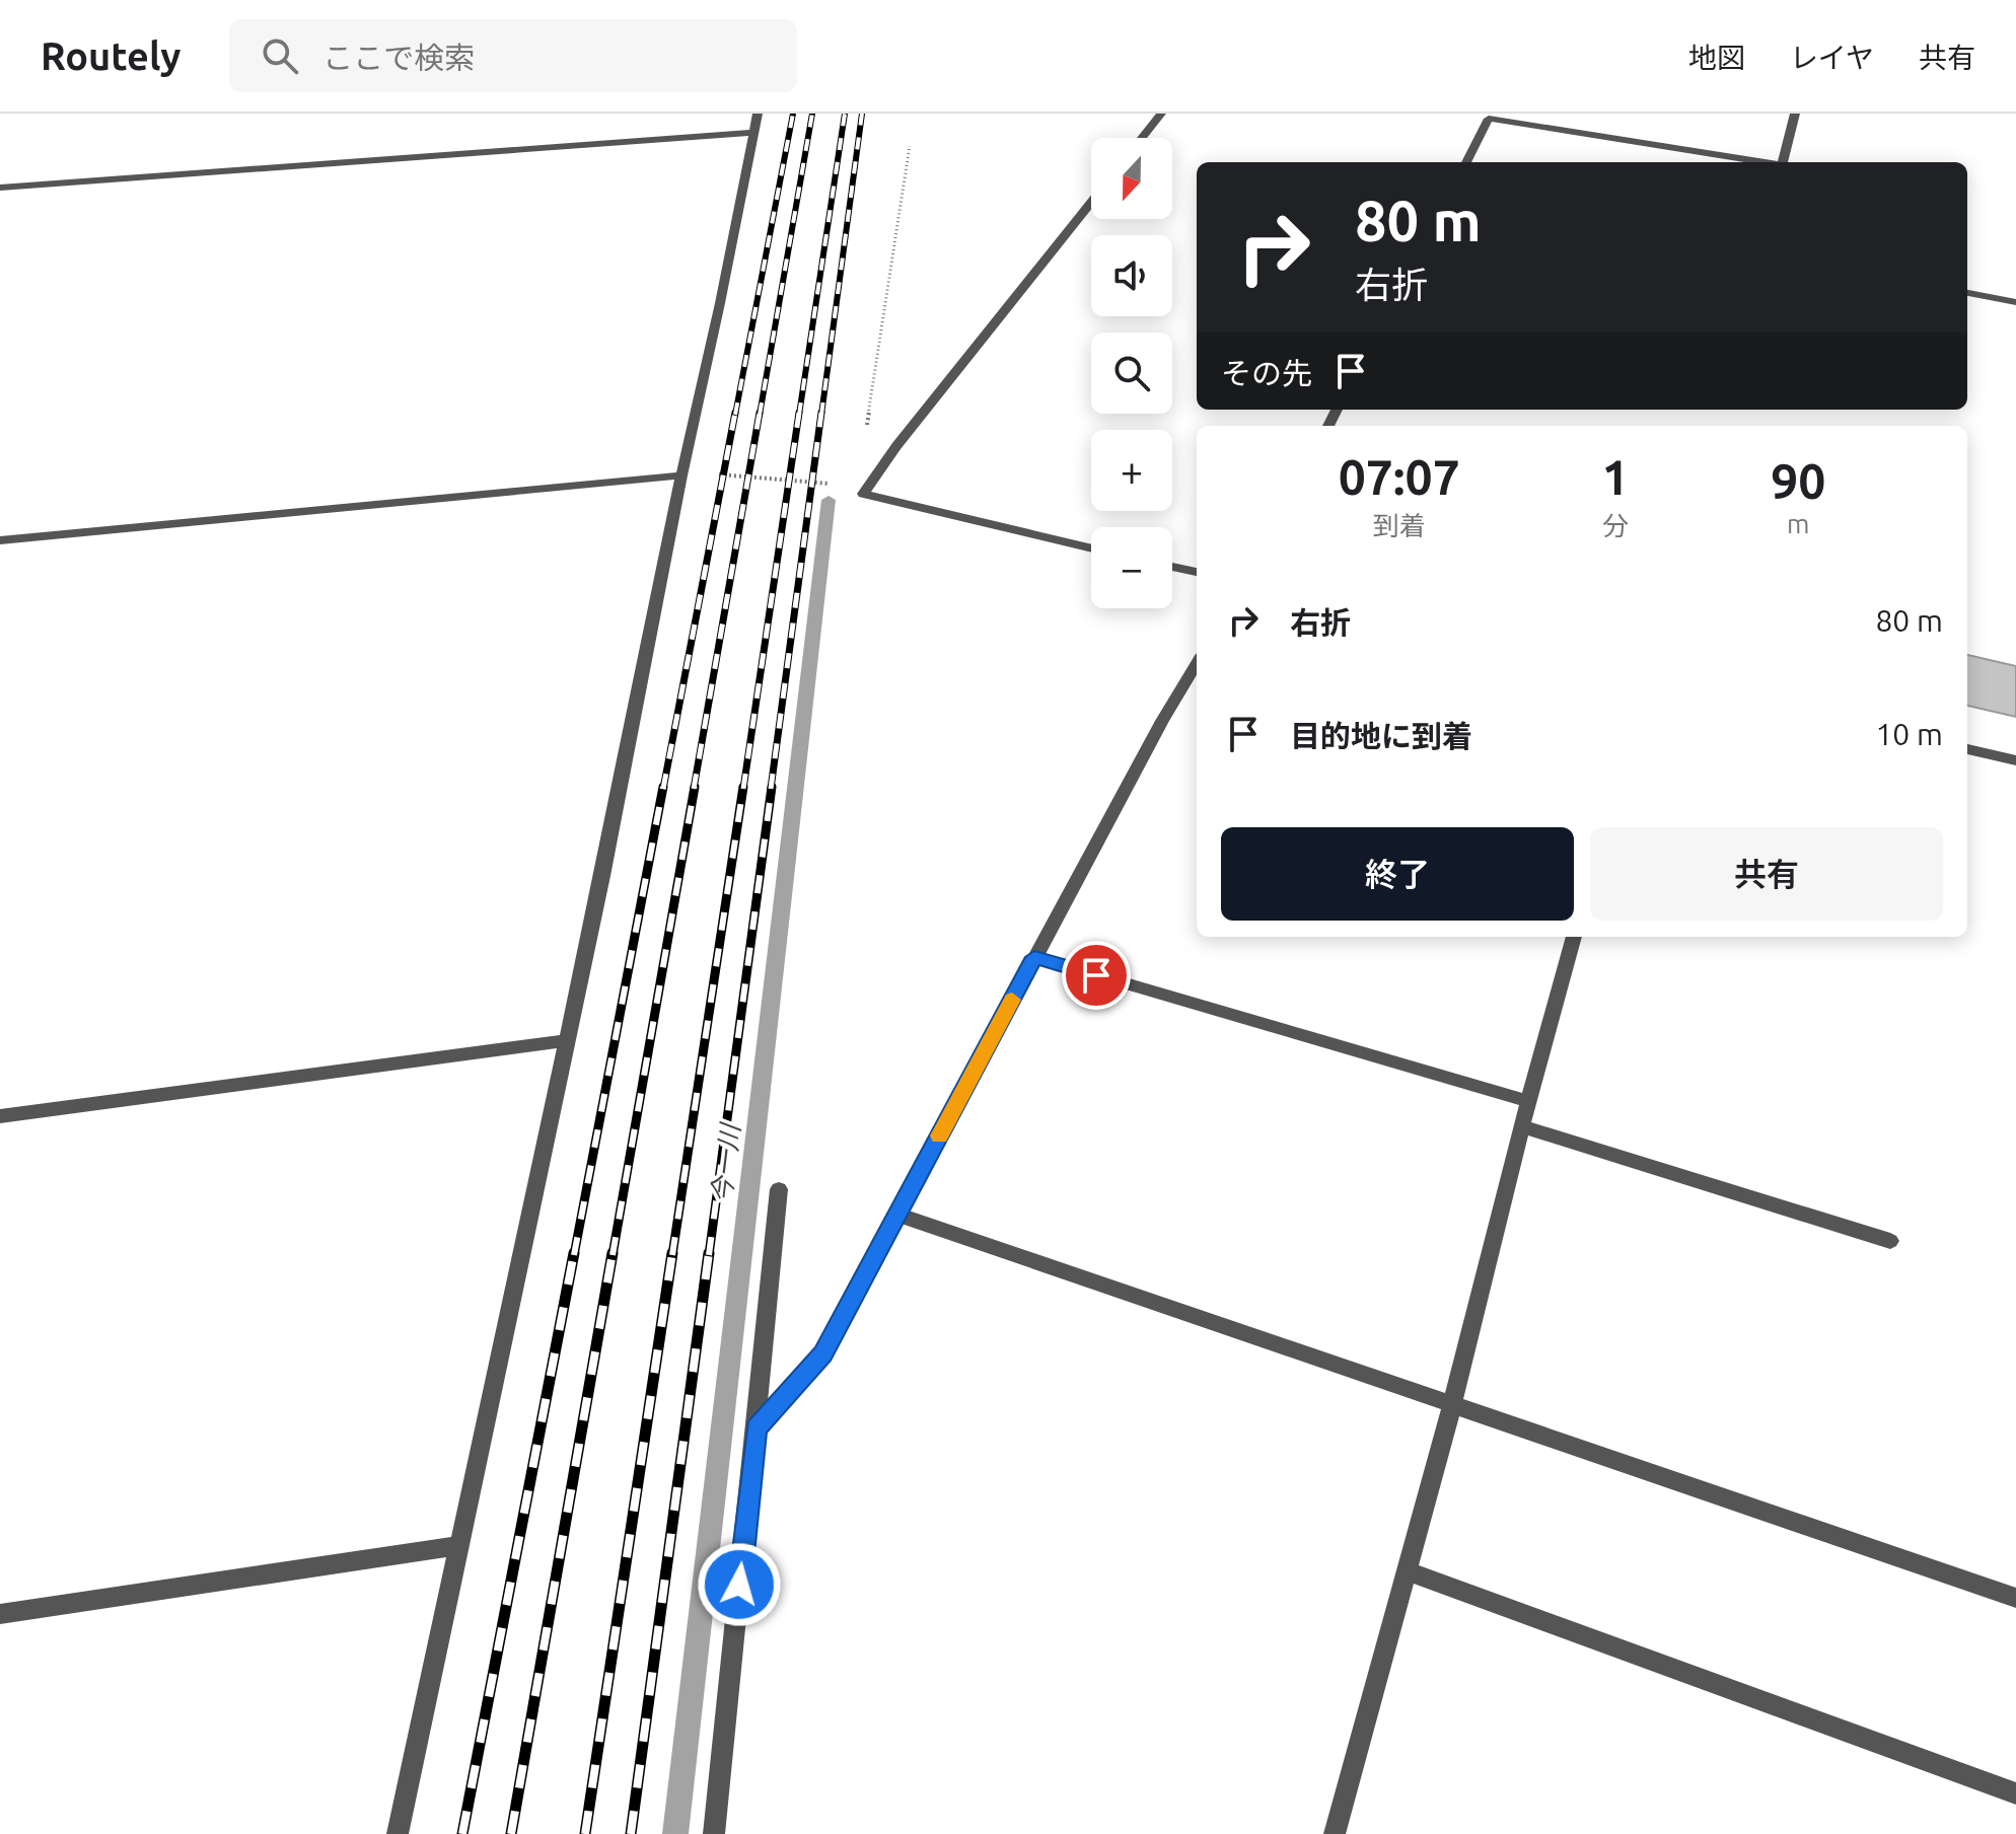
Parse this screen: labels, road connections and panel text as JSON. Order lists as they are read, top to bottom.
{
  "water": ["今一川"],
  "north": "bottom",
  "page": {
    "header": "Routely",
    "search": "ここで検索",
    "nav": ["地図", "レイヤ", "共有"],
    "map_buttons": ["+", "−"],
    "turn": ["80 m", "右折"],
    "then": "その先",
    "eta": [
      "07:07",
      "到着",
      "1",
      "分",
      "90",
      "m"
    ],
    "list": [
      {
        "name": "右折",
        "value": "80 m"
      },
      {
        "name": "目的地に到着",
        "value": "10 m"
      }
    ],
    "buttons": ["終了", "共有"]
  }
}
